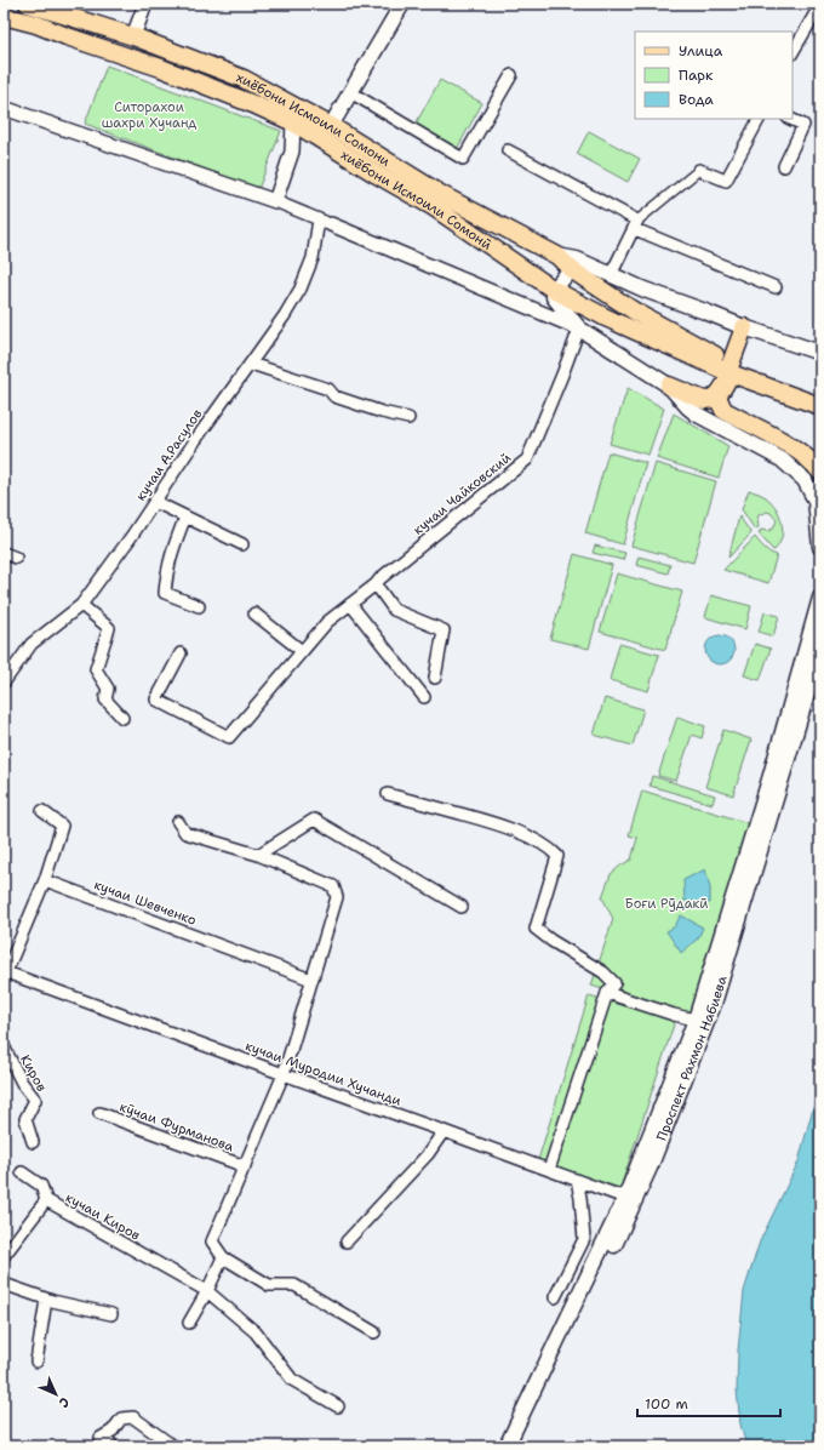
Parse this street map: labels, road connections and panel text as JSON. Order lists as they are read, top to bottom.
{
  "streets": {
    "main road": ["хиёбони Исмоили Сомони", "хиёбони Исмоили Сомонӣ", "Проспект Рахмон Набиева"],
    "street": [
      "кучаи А.Расулов",
      "кучаи Чайковский",
      "кучаи Шевченко",
      "Киров",
      "кучаи Муродии Хучанди",
      "кӯчаи Фурманова",
      "кучаи Киров"
    ]
  },
  "crossings": [
    ["хиёбони Исмоили Сомони", "хиёбони Исмоили Сомонӣ"],
    ["Проспект Рахмон Набиева", "кучаи Муродии Хучанди"]
  ],
  "parks": ["Ситорахои шахри Хучанд", "Боғи Рӯдакӣ"],
  "legend": ["Улица", "Парк", "Вода"],
  "scale_bar": "100 m",
  "north": "bottom right"
}
